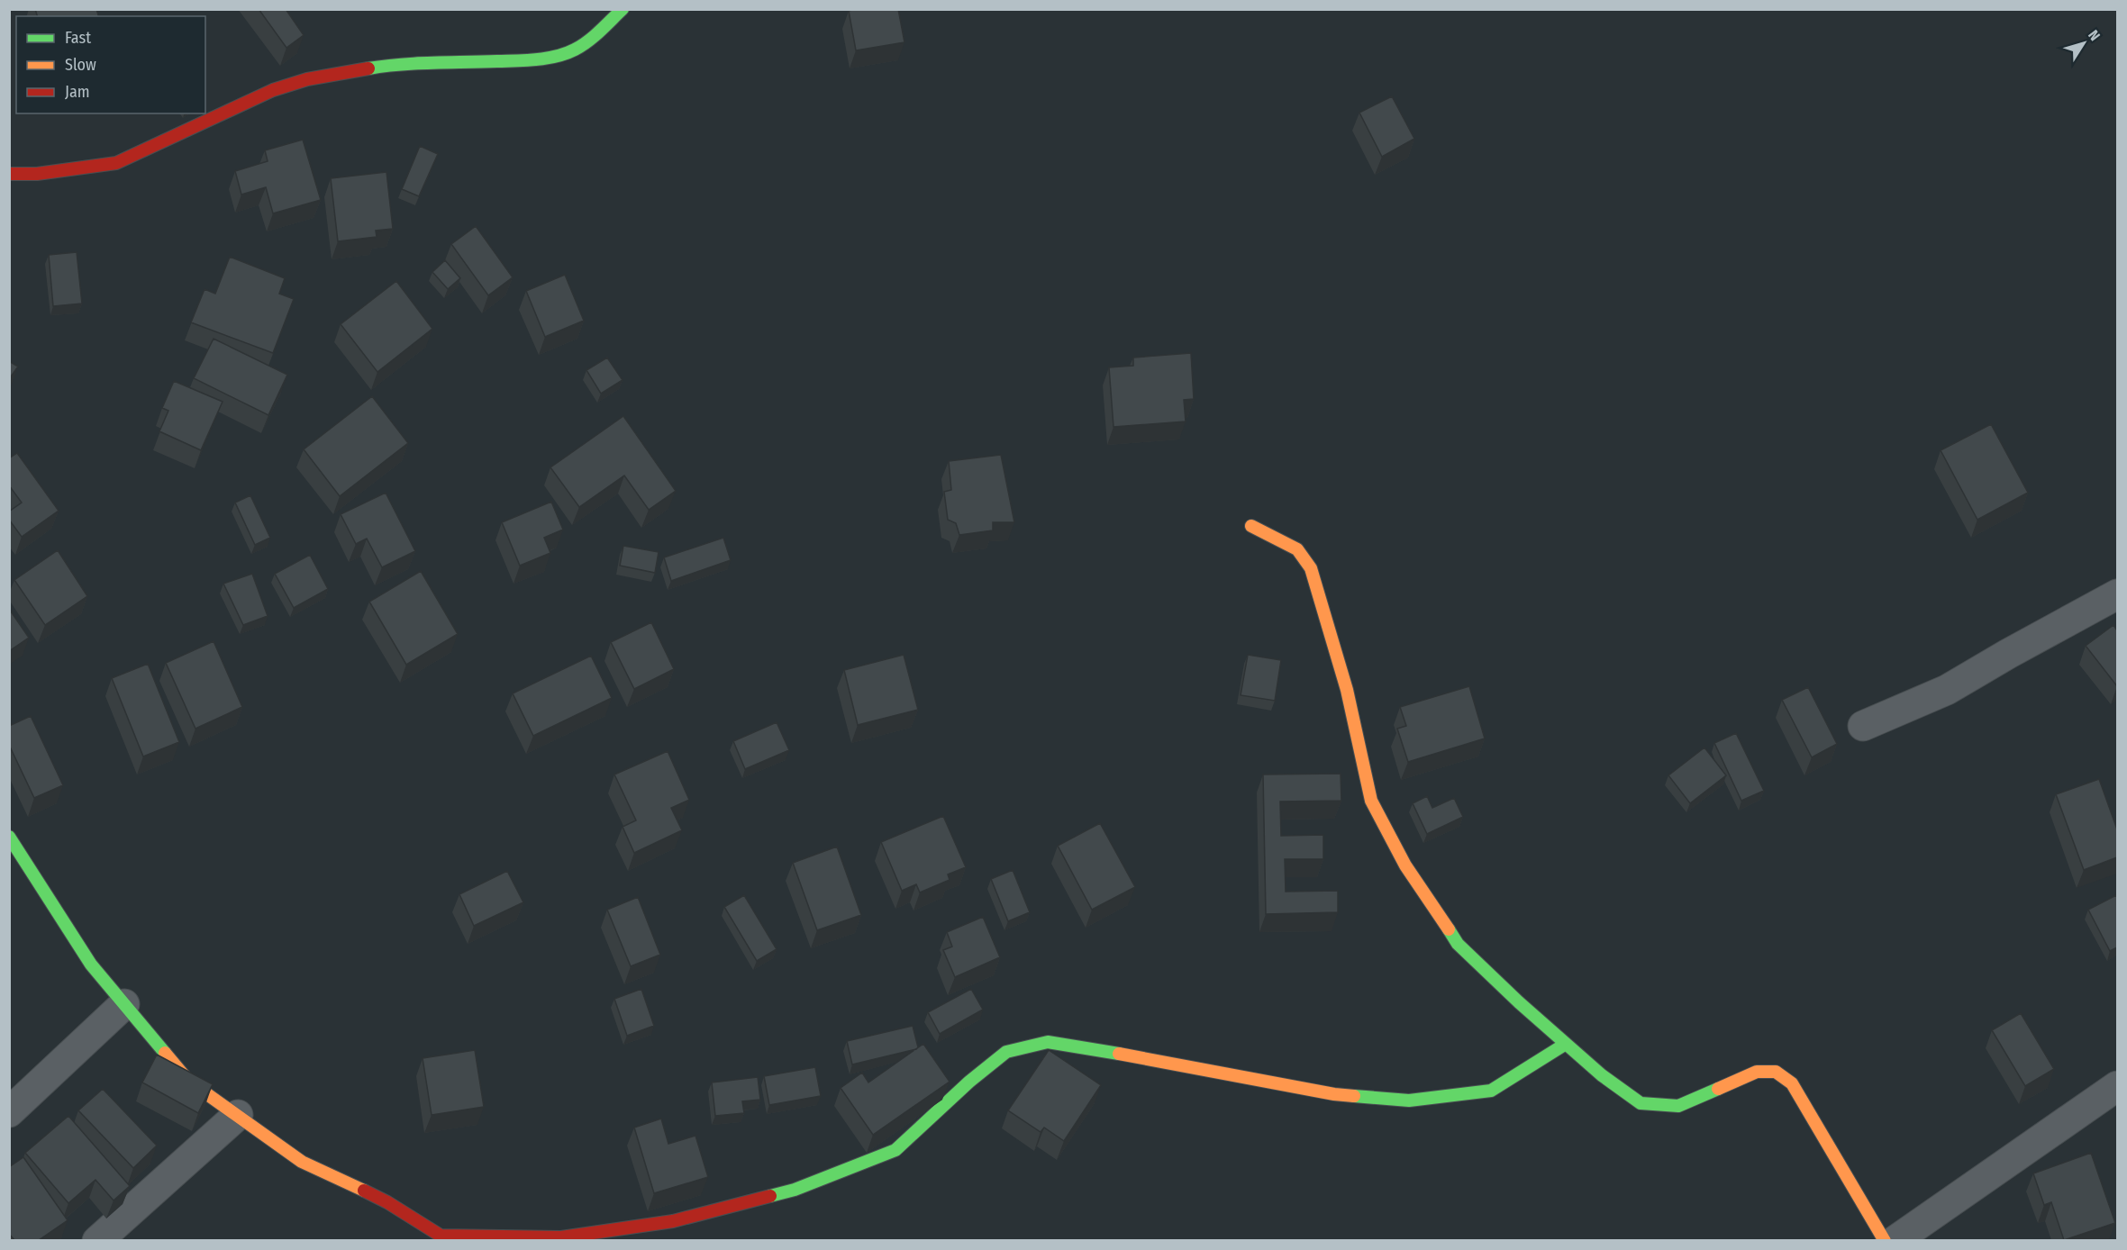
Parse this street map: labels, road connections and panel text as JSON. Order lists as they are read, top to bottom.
{
  "legend": ["Fast", "Slow", "Jam"],
  "north": "top right"
}
